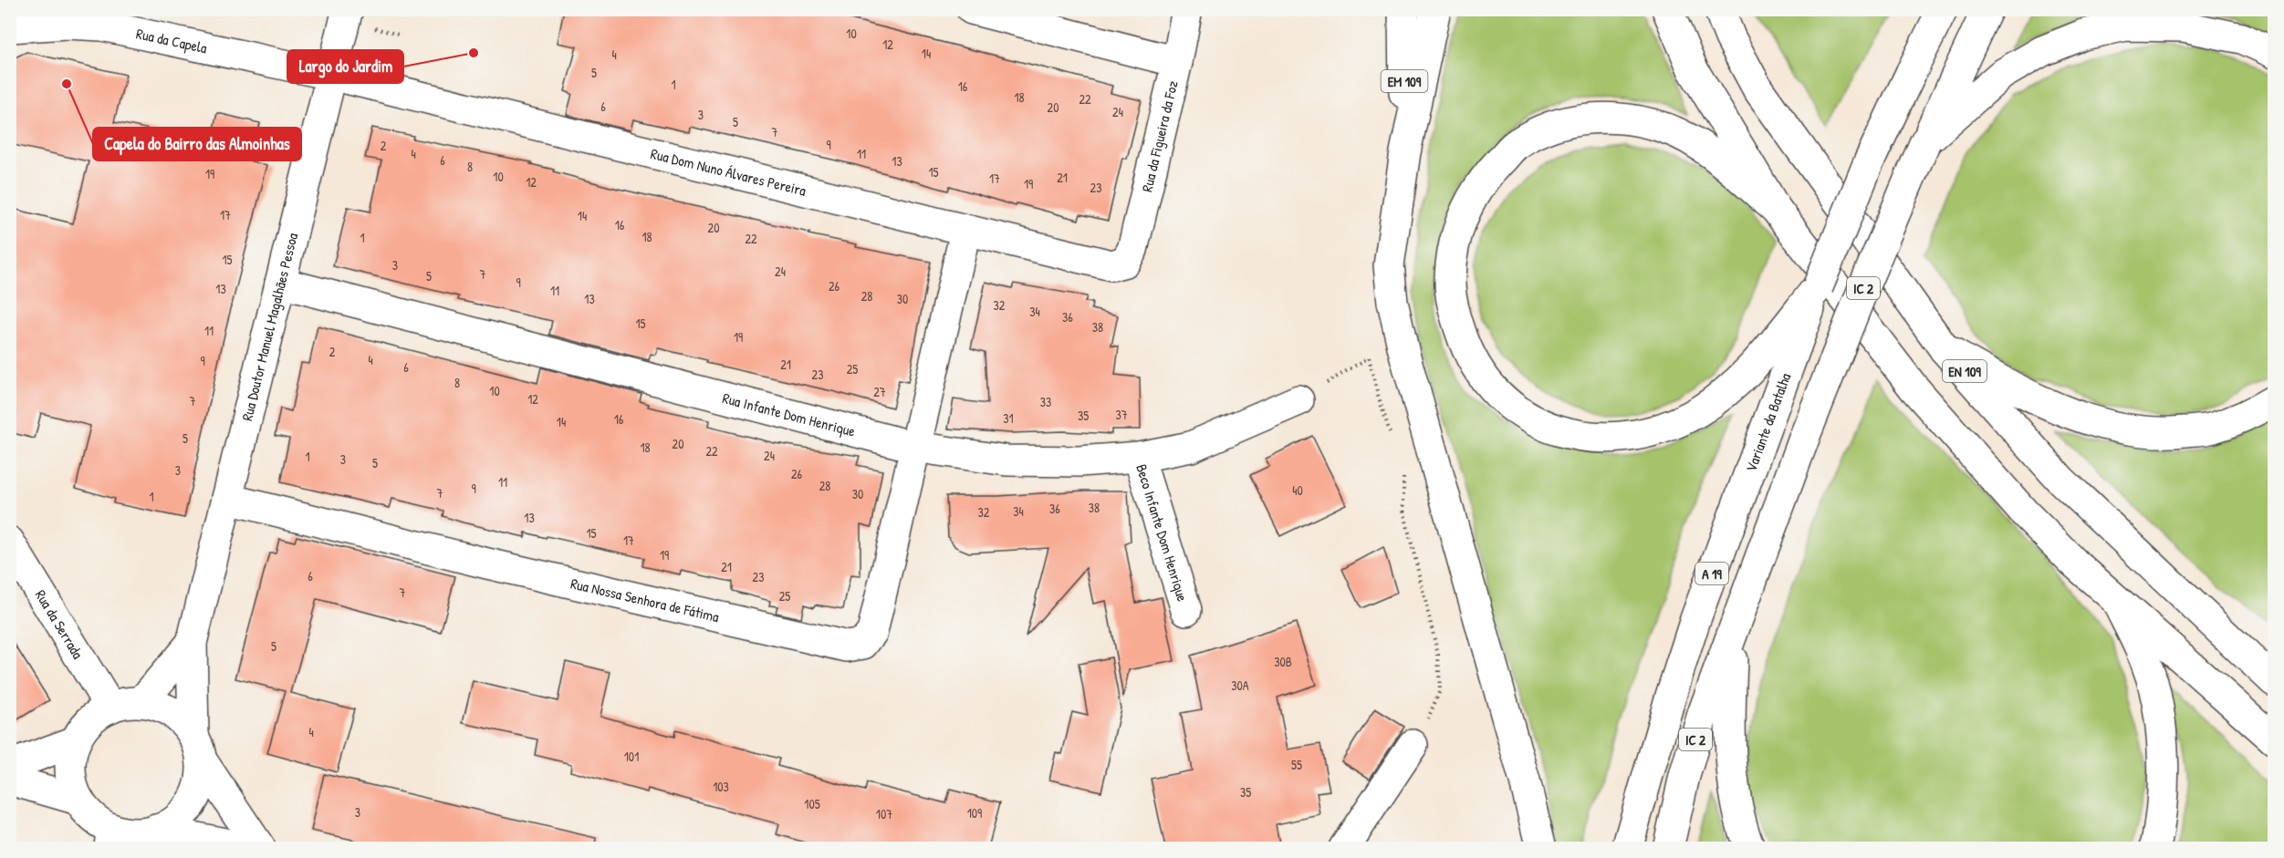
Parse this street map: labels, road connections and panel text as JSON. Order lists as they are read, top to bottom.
{
  "streets": {
    "main road": [
      "Rua da Capela",
      "EM 109",
      "Rua da Figueira da Foz",
      "Rua Dom Nuno Álvares Pereira",
      "IC 2",
      "Rua Doutor Manuel Magalhães Pessoa",
      "EN 109",
      "Rua Infante Dom Henrique",
      "Variante da Batalha",
      "Beco Infante Dom Henrique",
      "A 19",
      "Rua Nossa Senhora de Fátima",
      "Rua da Serrada"
    ]
  },
  "crossings": [
    ["Rua da Capela", "Rua Dom Nuno Álvares Pereira"],
    ["Rua da Capela", "Rua Doutor Manuel Magalhães Pessoa"],
    ["Rua da Figueira da Foz", "Rua Dom Nuno Álvares Pereira"],
    ["Rua Dom Nuno Álvares Pereira", "Rua Doutor Manuel Magalhães Pessoa"],
    ["Rua Dom Nuno Álvares Pereira", "Rua Nossa Senhora de Fátima"],
    ["Rua Doutor Manuel Magalhães Pessoa", "Rua Infante Dom Henrique"],
    ["Rua Doutor Manuel Magalhães Pessoa", "Rua Nossa Senhora de Fátima"],
    ["Rua Doutor Manuel Magalhães Pessoa", "Rua da Serrada"],
    ["Rua Infante Dom Henrique", "Beco Infante Dom Henrique"],
    ["Rua Infante Dom Henrique", "Rua Nossa Senhora de Fátima"]
  ],
  "places": ["Largo do Jardim", "Capela do Bairro das Almoinhas"],
  "house_numbers": [
    "10",
    "12",
    "14",
    "4",
    "5",
    "1",
    "16",
    "18",
    "22",
    "6",
    "20",
    "24",
    "3",
    "5",
    "7",
    "9",
    "2",
    "4",
    "11",
    "6",
    "13",
    "8",
    "15",
    "19",
    "10",
    "21",
    "17",
    "12",
    "19",
    "23",
    "17",
    "14",
    "16",
    "20",
    "18",
    "1",
    "22",
    "15",
    "3",
    "24",
    "7",
    "5",
    "9",
    "26",
    "13",
    "11",
    "28",
    "13",
    "30",
    "32",
    "34",
    "36",
    "15",
    "38",
    "11",
    "19",
    "2",
    "4",
    "9",
    "21",
    "6",
    "25",
    "23",
    "8",
    "10",
    "27",
    "12",
    "7",
    "33",
    "37",
    "35",
    "31",
    "16",
    "14",
    "5",
    "20",
    "18",
    "22",
    "24",
    "1",
    "3",
    "5",
    "3",
    "26",
    "11",
    "28",
    "9",
    "40",
    "7",
    "30",
    "1",
    "38",
    "36",
    "34",
    "32",
    "13",
    "15",
    "17",
    "19",
    "21",
    "6",
    "23",
    "7",
    "25",
    "5",
    "30B",
    "30A",
    "4",
    "101",
    "55",
    "103",
    "35",
    "105",
    "3",
    "109",
    "107"
  ]
}
